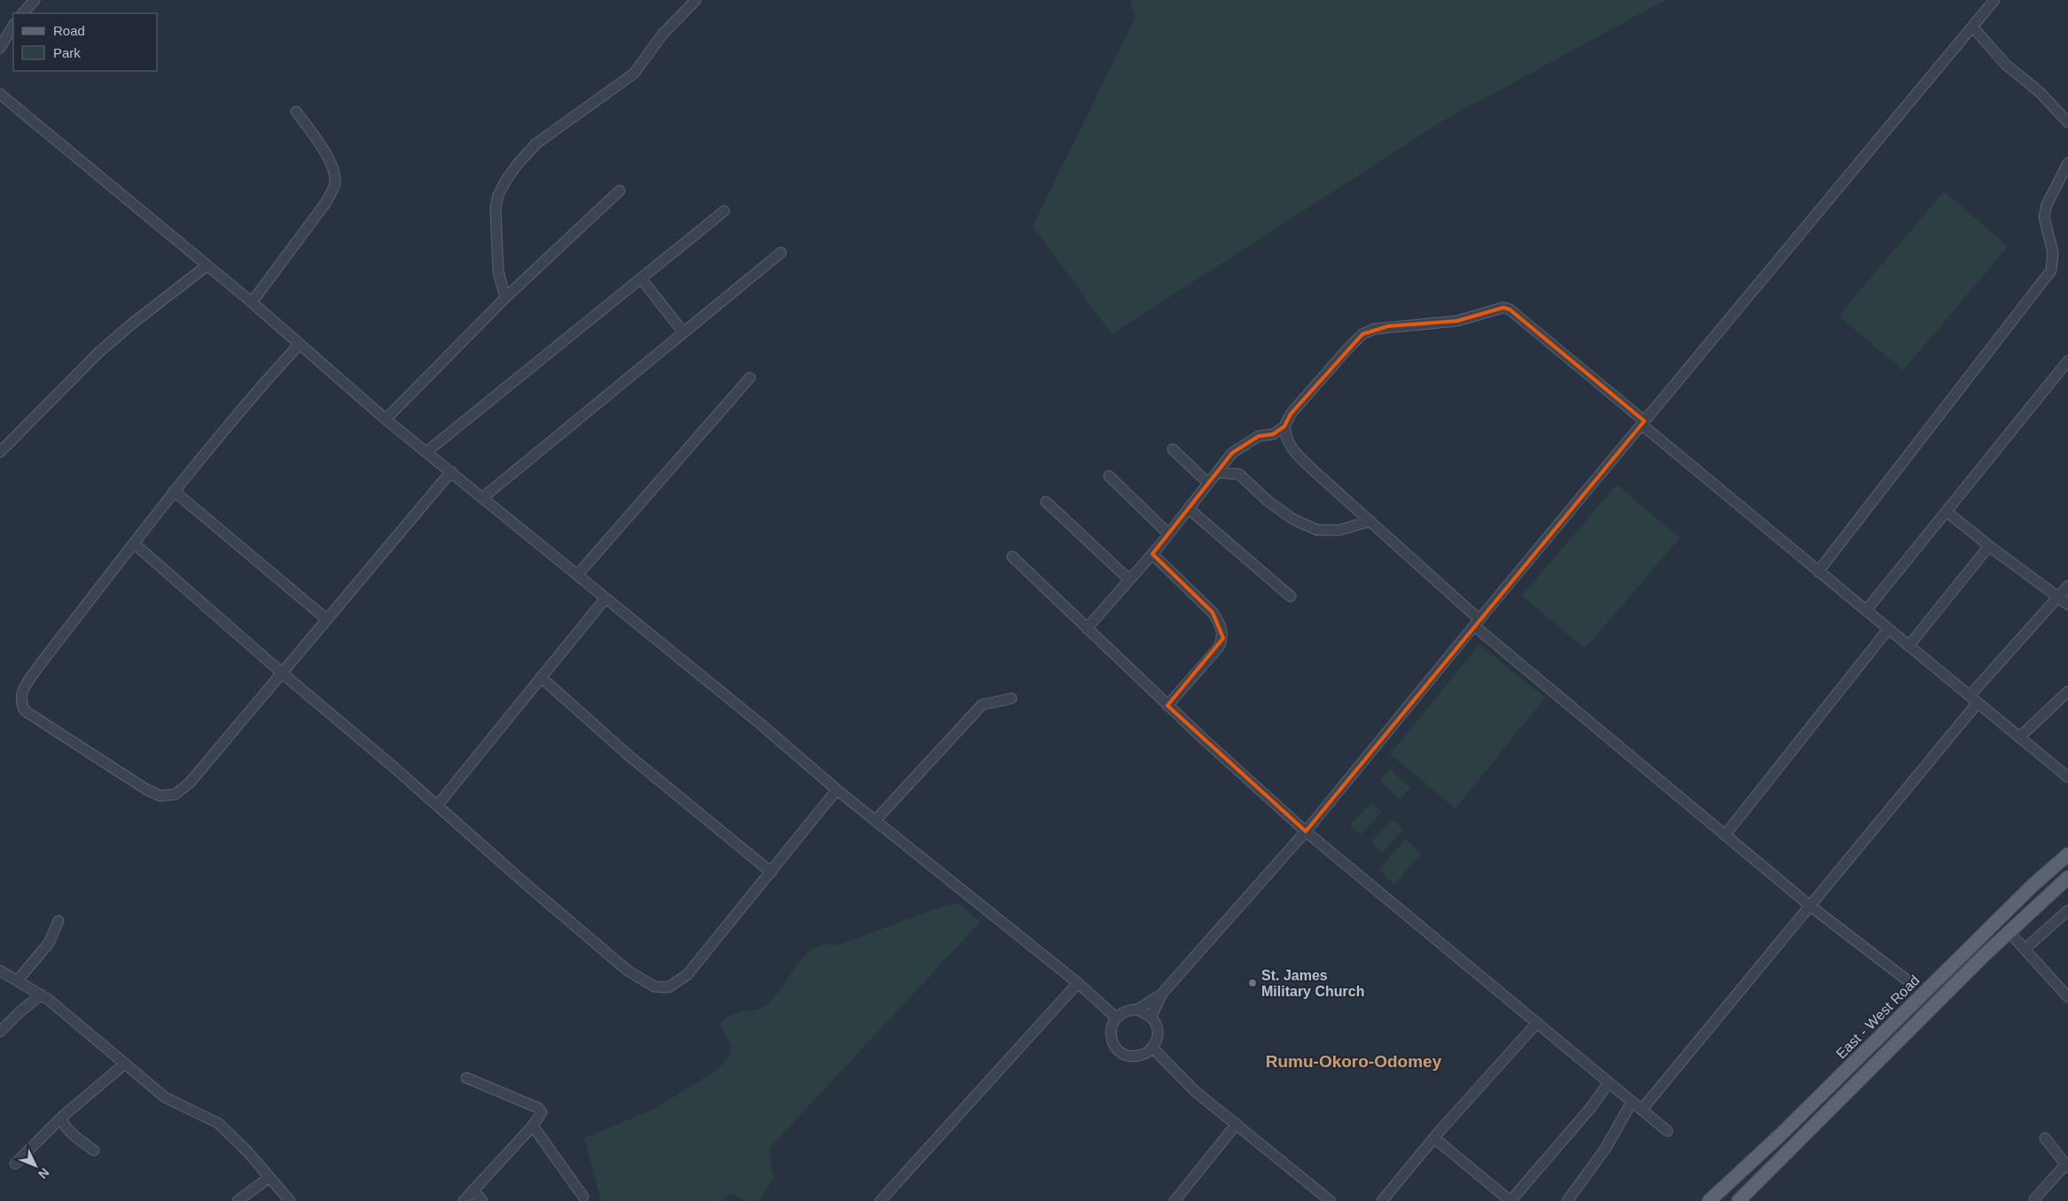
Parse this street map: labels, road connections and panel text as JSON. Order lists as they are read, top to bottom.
{
  "streets": {
    "main road": ["East - West Road"]
  },
  "districts": ["Rumu-Okoro-Odomey"],
  "places": ["St. James Military Church"],
  "legend": ["Road", "Park"],
  "north": "bottom right"
}
